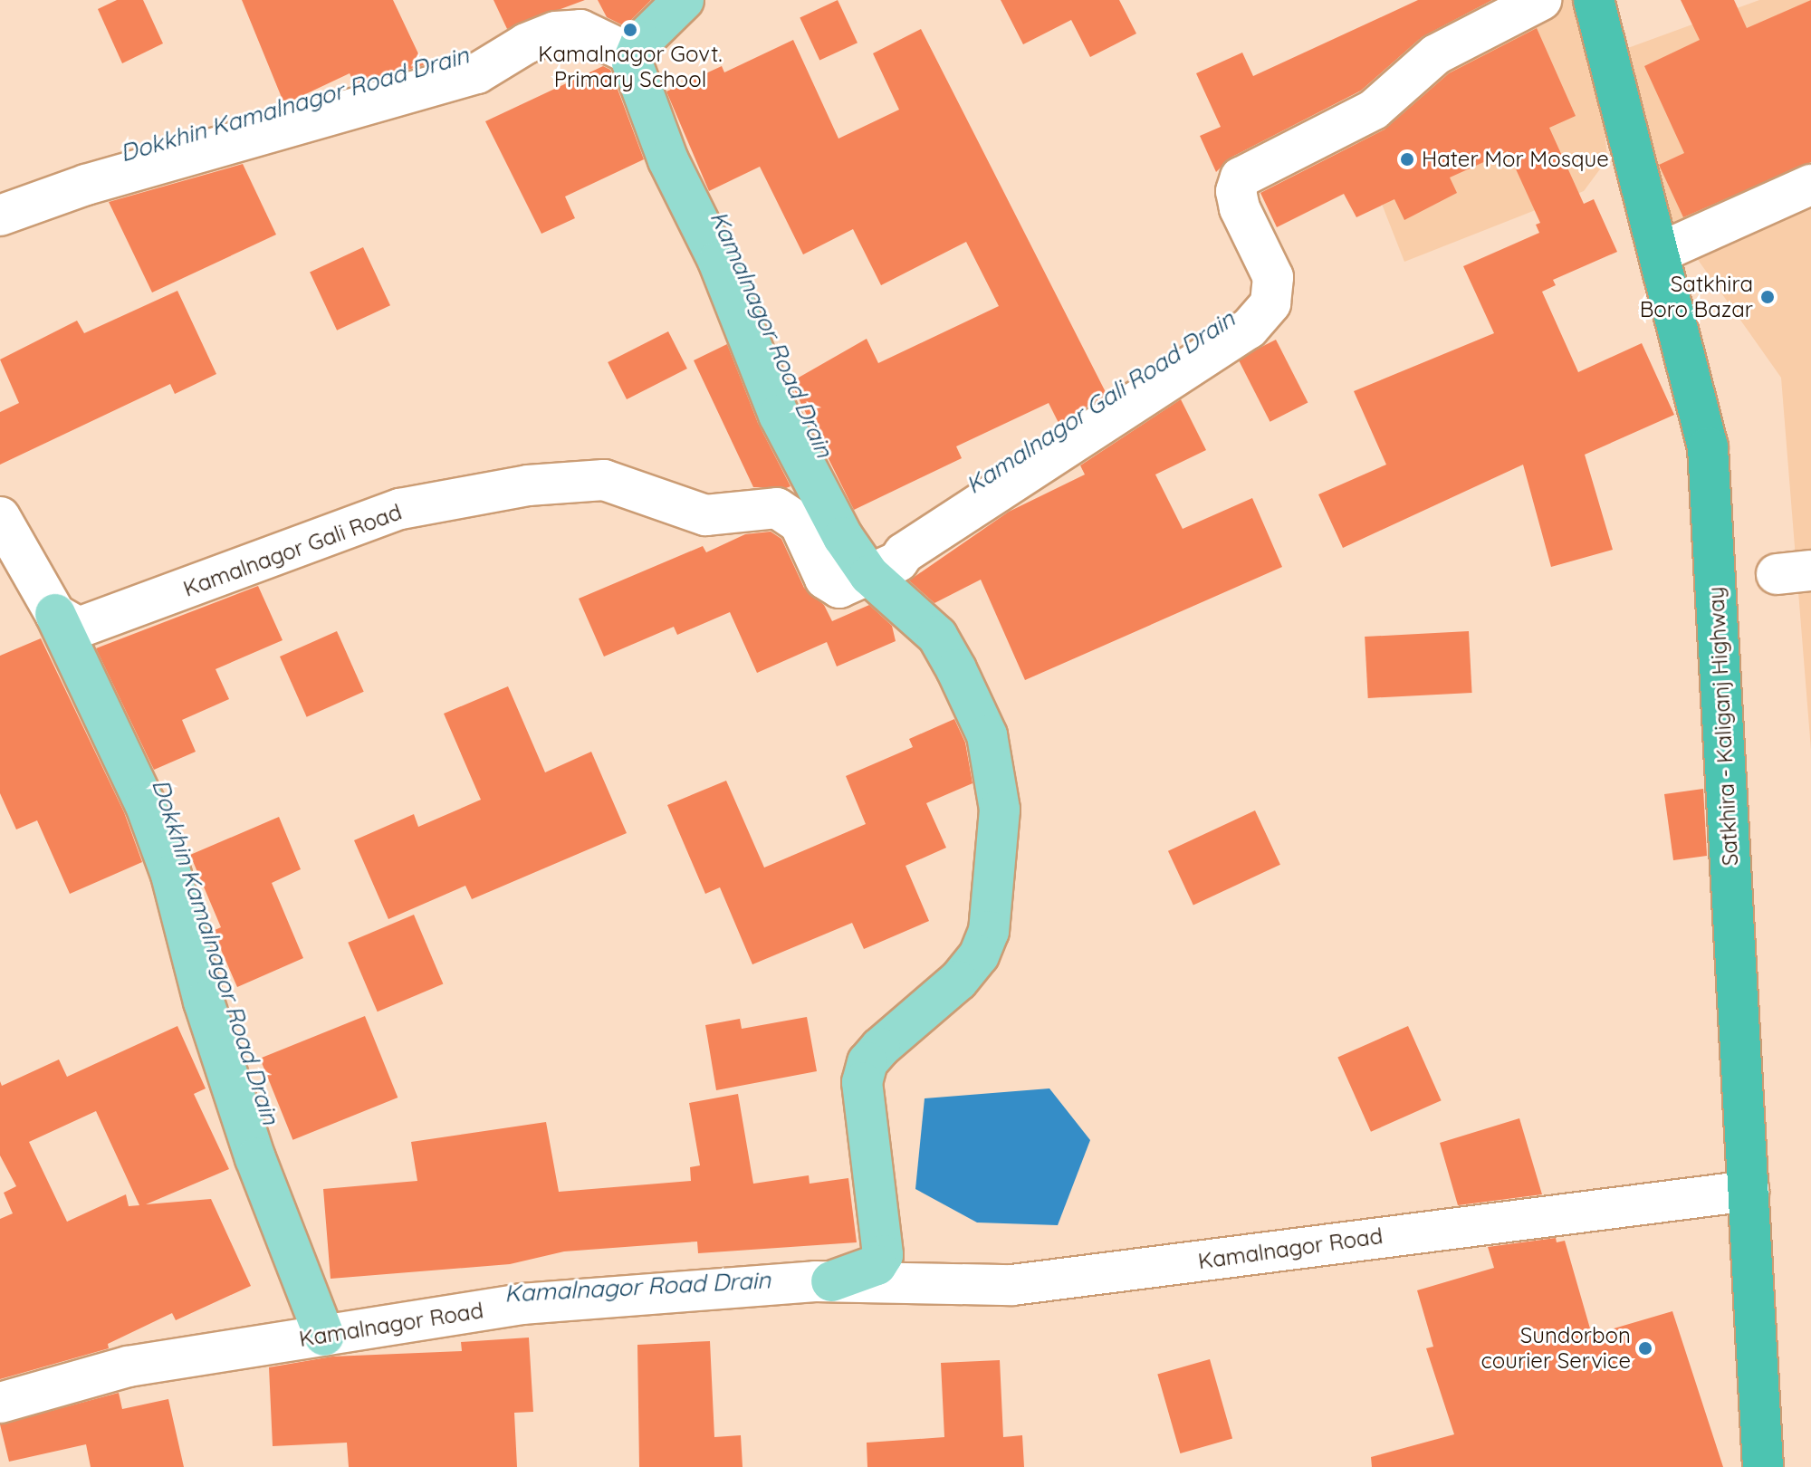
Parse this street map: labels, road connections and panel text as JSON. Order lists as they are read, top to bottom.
{
  "streets": {
    "highway": ["Satkhira - Kaliganj Highway"],
    "main road": ["Kamalnagor Road"],
    "street": ["Kamalnagor Gali Road"]
  },
  "crossings": [
    ["Kamalnagor Gali Road", "Kamalnagor Road"],
    ["Satkhira - Kaliganj Highway", "Kamalnagor Road"]
  ],
  "water": ["Dokkhin Kamalnagor Road Drain", "Kamalnagor Road Drain", "Kamalnagor Gali Road Drain"],
  "places": [
    "Kamalnagor Govt. Primary School",
    "Hater Mor Mosque",
    "Satkhira Boro Bazar",
    "Sundorbon courier Service"
  ]
}
